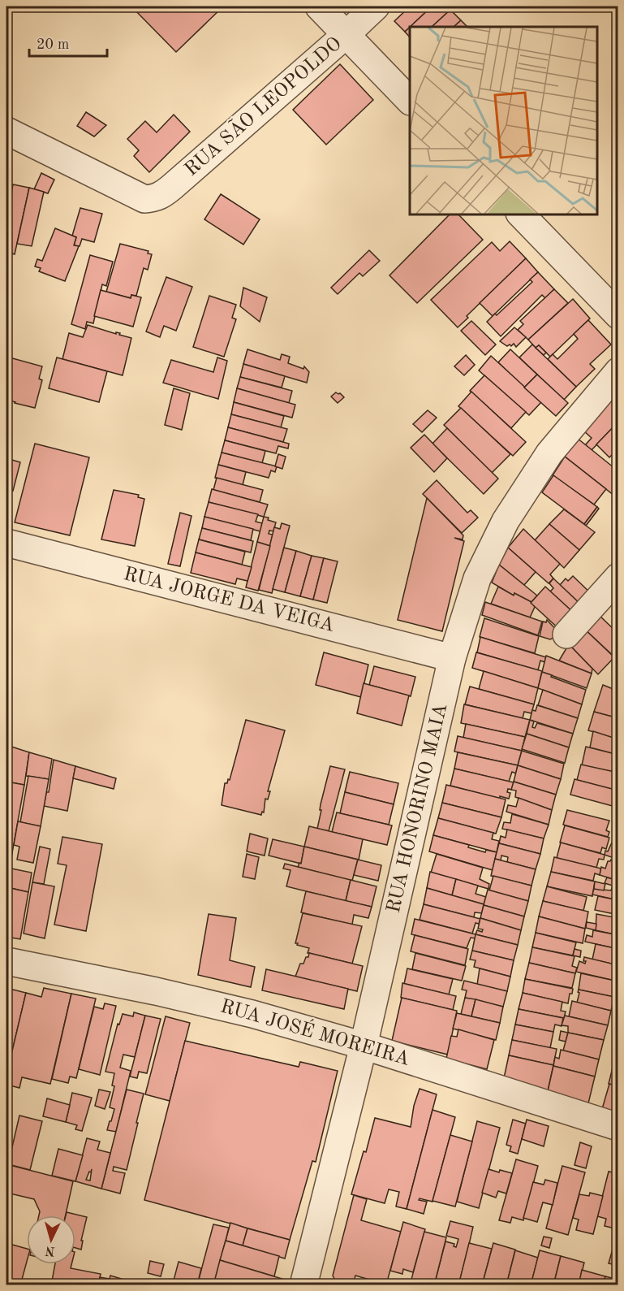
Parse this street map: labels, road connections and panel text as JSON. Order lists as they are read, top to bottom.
{
  "streets": {
    "street": [
      "RUA SÃO LEOPOLDO",
      "RUA JORGE DA VEIGA",
      "RUA HONORINO MAIA",
      "RUA JOSÉ MOREIRA"
    ]
  },
  "crossings": [
    ["RUA JORGE DA VEIGA", "RUA HONORINO MAIA"],
    ["RUA HONORINO MAIA", "RUA JOSÉ MOREIRA"]
  ],
  "scale_bar": "20 m",
  "north": "bottom"
}
